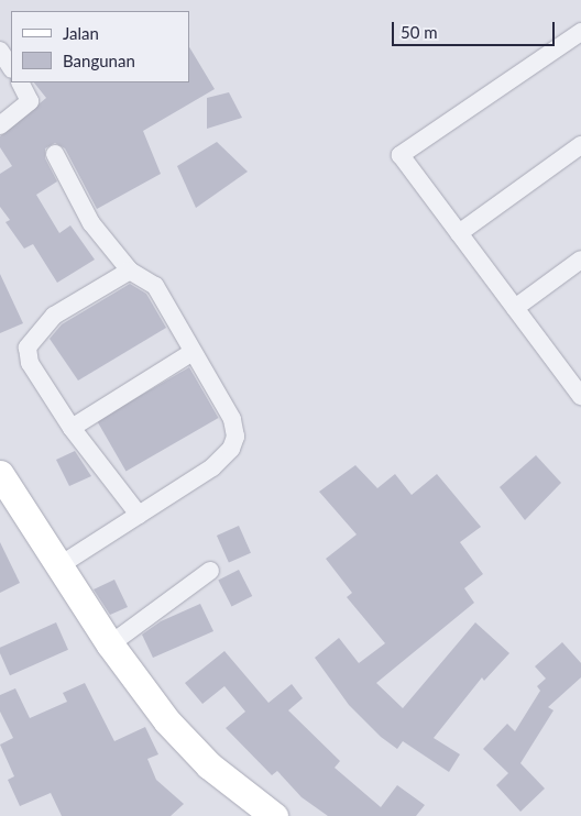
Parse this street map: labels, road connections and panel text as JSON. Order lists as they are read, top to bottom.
{
  "legend": ["Jalan", "Bangunan"],
  "scale_bar": "50 m"
}
